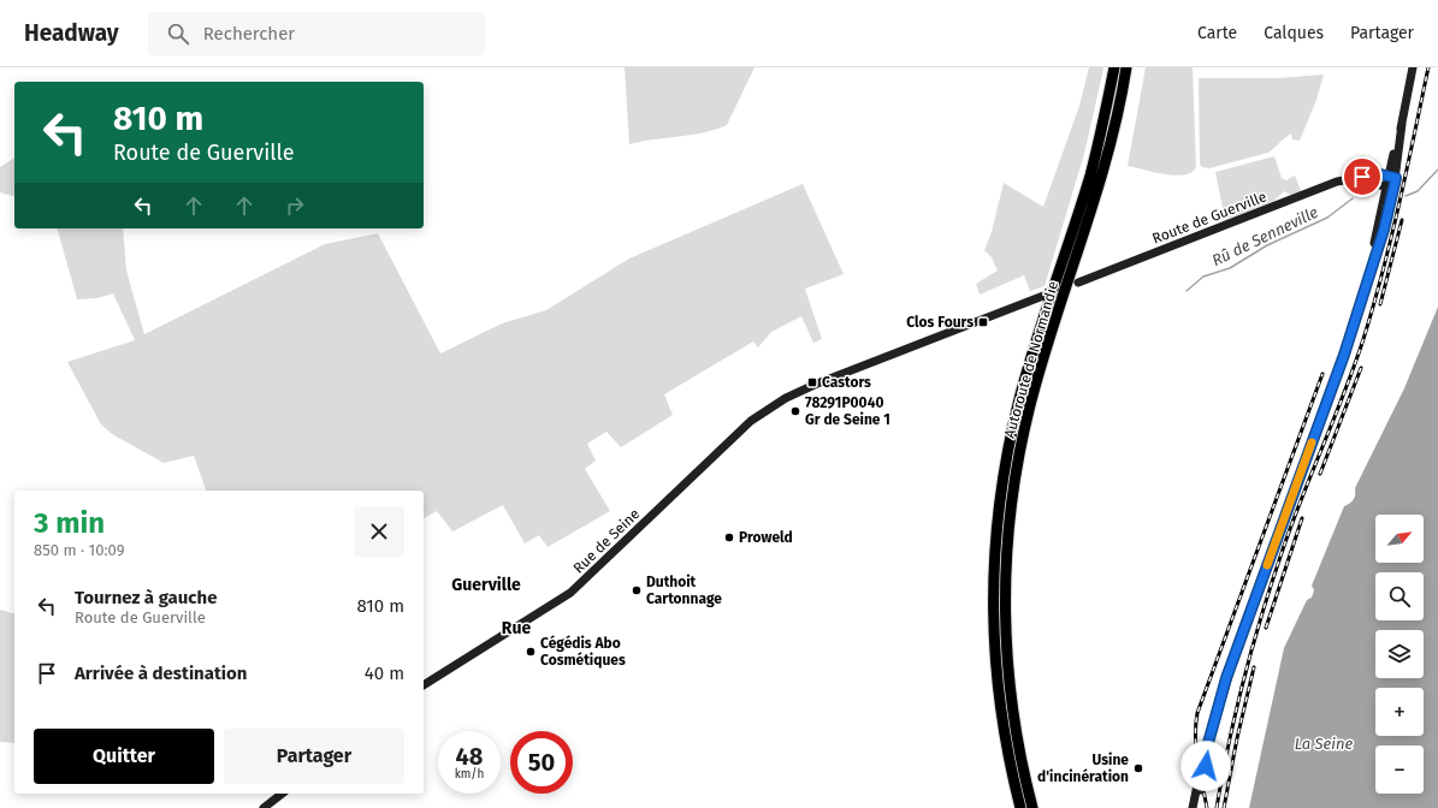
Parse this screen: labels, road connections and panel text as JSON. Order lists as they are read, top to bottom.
{
  "streets": {
    "highway": ["Autoroute de Normandie"],
    "street": ["Route de Guerville", "Rue de Seine"]
  },
  "districts": ["Guerville", "Rue"],
  "water": ["Rû de Senneville", "La Seine"],
  "places": {
    "transit": ["Clos Fours", "Castors"],
    "other": [
      "78291P0040 Gr de Seine 1",
      "Proweld",
      "Duthoit Cartonnage",
      "Cégédis Abo Cosmétiques",
      "Usine d'incinération"
    ]
  },
  "north": "top right",
  "page": {
    "header": "Headway",
    "search": "Rechercher",
    "nav": ["Carte", "Calques", "Partager"],
    "turn": ["810 m", "Route de Guerville"],
    "heading": ["3 min", "850 m · 10:09"],
    "map_buttons": ["+", "−"],
    "list": [
      {
        "name": "Tournez à gauche",
        "note": "Route de Guerville",
        "value": "810 m"
      },
      {
        "name": "Arrivée à destination",
        "value": "40 m"
      }
    ],
    "buttons": ["Quitter", "Partager"],
    "speed": "48 km/h",
    "limit": "50"
  }
}
